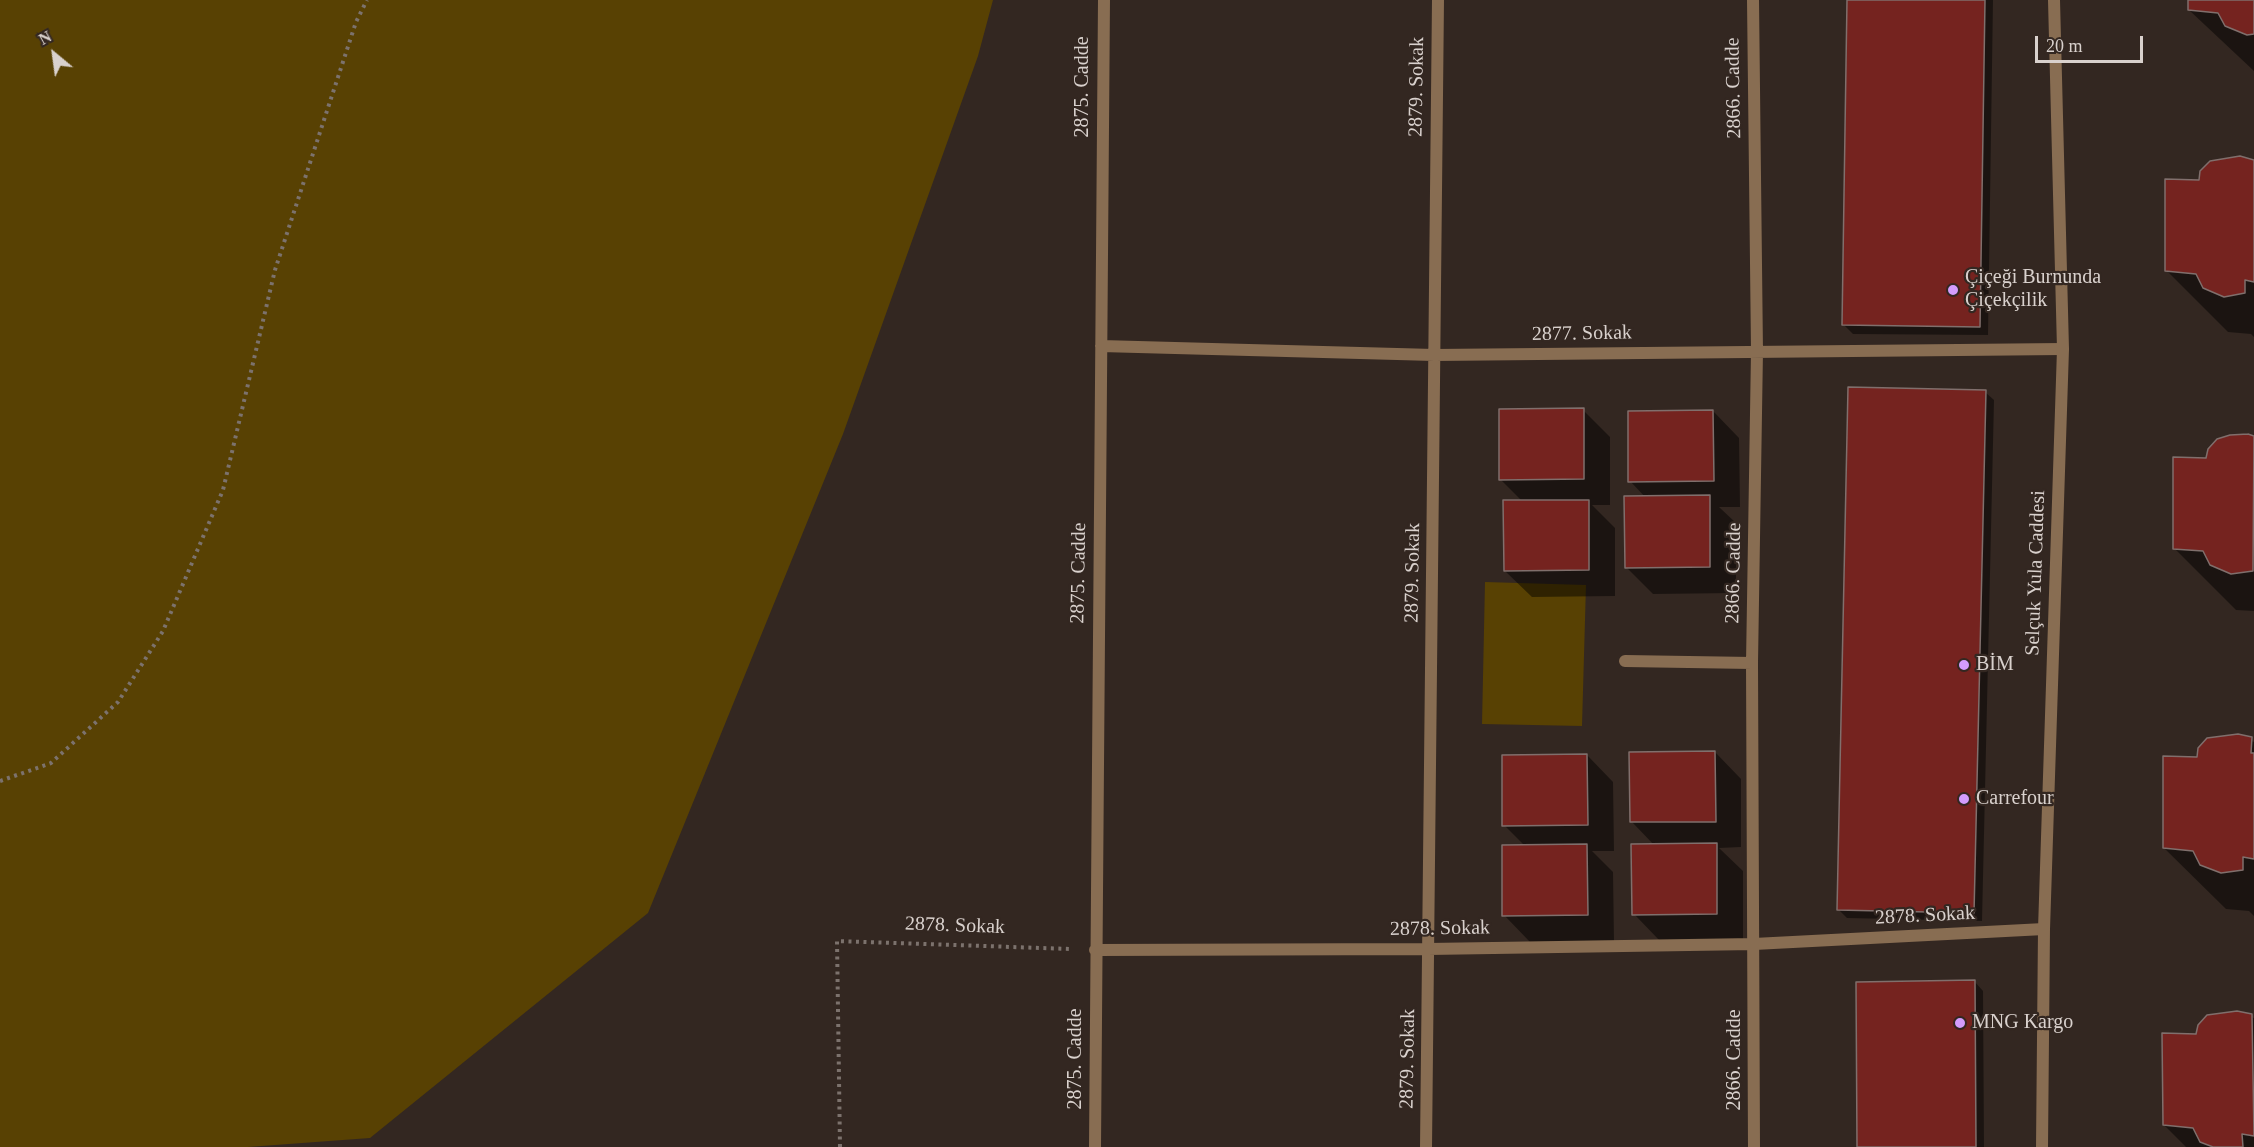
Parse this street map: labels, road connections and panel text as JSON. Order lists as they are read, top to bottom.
{
  "streets": {
    "street": [
      "2875. Cadde",
      "2879. Sokak",
      "2866. Cadde",
      "2877. Sokak",
      "Selçuk Yula Caddesi",
      "2878. Sokak"
    ]
  },
  "crossings": [
    ["2875. Cadde", "2877. Sokak"],
    ["2875. Cadde", "2878. Sokak"],
    ["2879. Sokak", "2877. Sokak"],
    ["2879. Sokak", "2878. Sokak"],
    ["2866. Cadde", "2877. Sokak"],
    ["2866. Cadde", "2878. Sokak"],
    ["2877. Sokak", "Selçuk Yula Caddesi"],
    ["Selçuk Yula Caddesi", "2878. Sokak"]
  ],
  "places": [
    "Çiçeği Burnunda Çiçekçilik",
    "BİM",
    "Carrefour",
    "MNG Kargo"
  ],
  "scale_bar": "20 m",
  "north": "top left"
}
